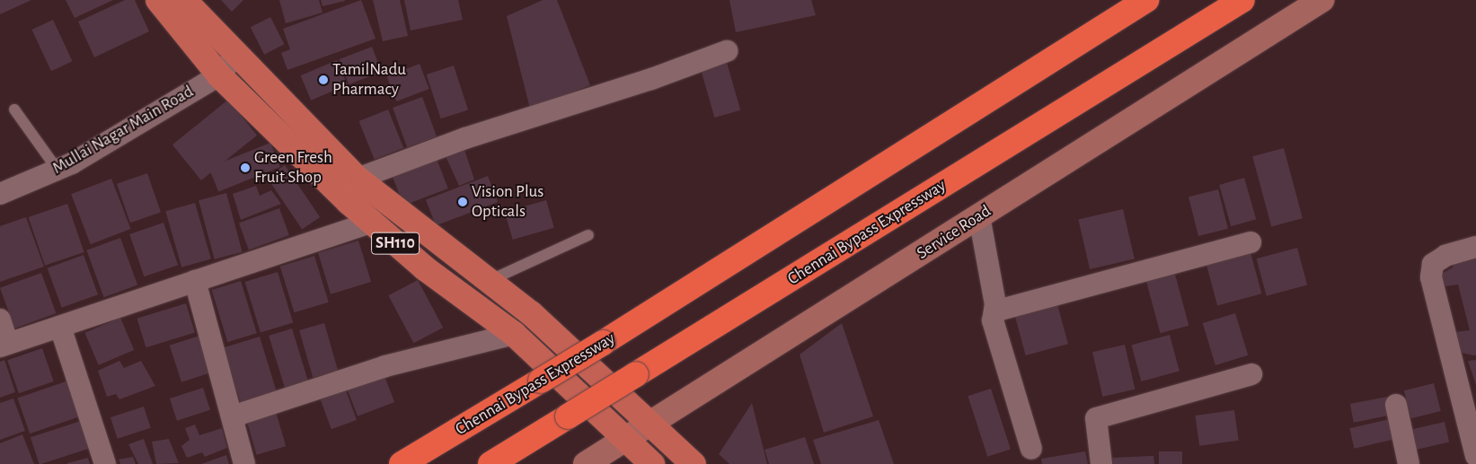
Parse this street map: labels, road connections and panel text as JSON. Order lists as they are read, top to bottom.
{
  "streets": {
    "highway": ["Chennai Bypass Expressway"],
    "main road": ["SH110"],
    "street": ["Mullai Nagar Main Road", "Service Road"]
  },
  "crossings": [
    ["Mullai Nagar Main Road", "SH110"],
    ["Service Road", "SH110"]
  ],
  "places": ["TamilNadu Pharmacy", "Green Fresh Fruit Shop", "Vision Plus Opticals"]
}
